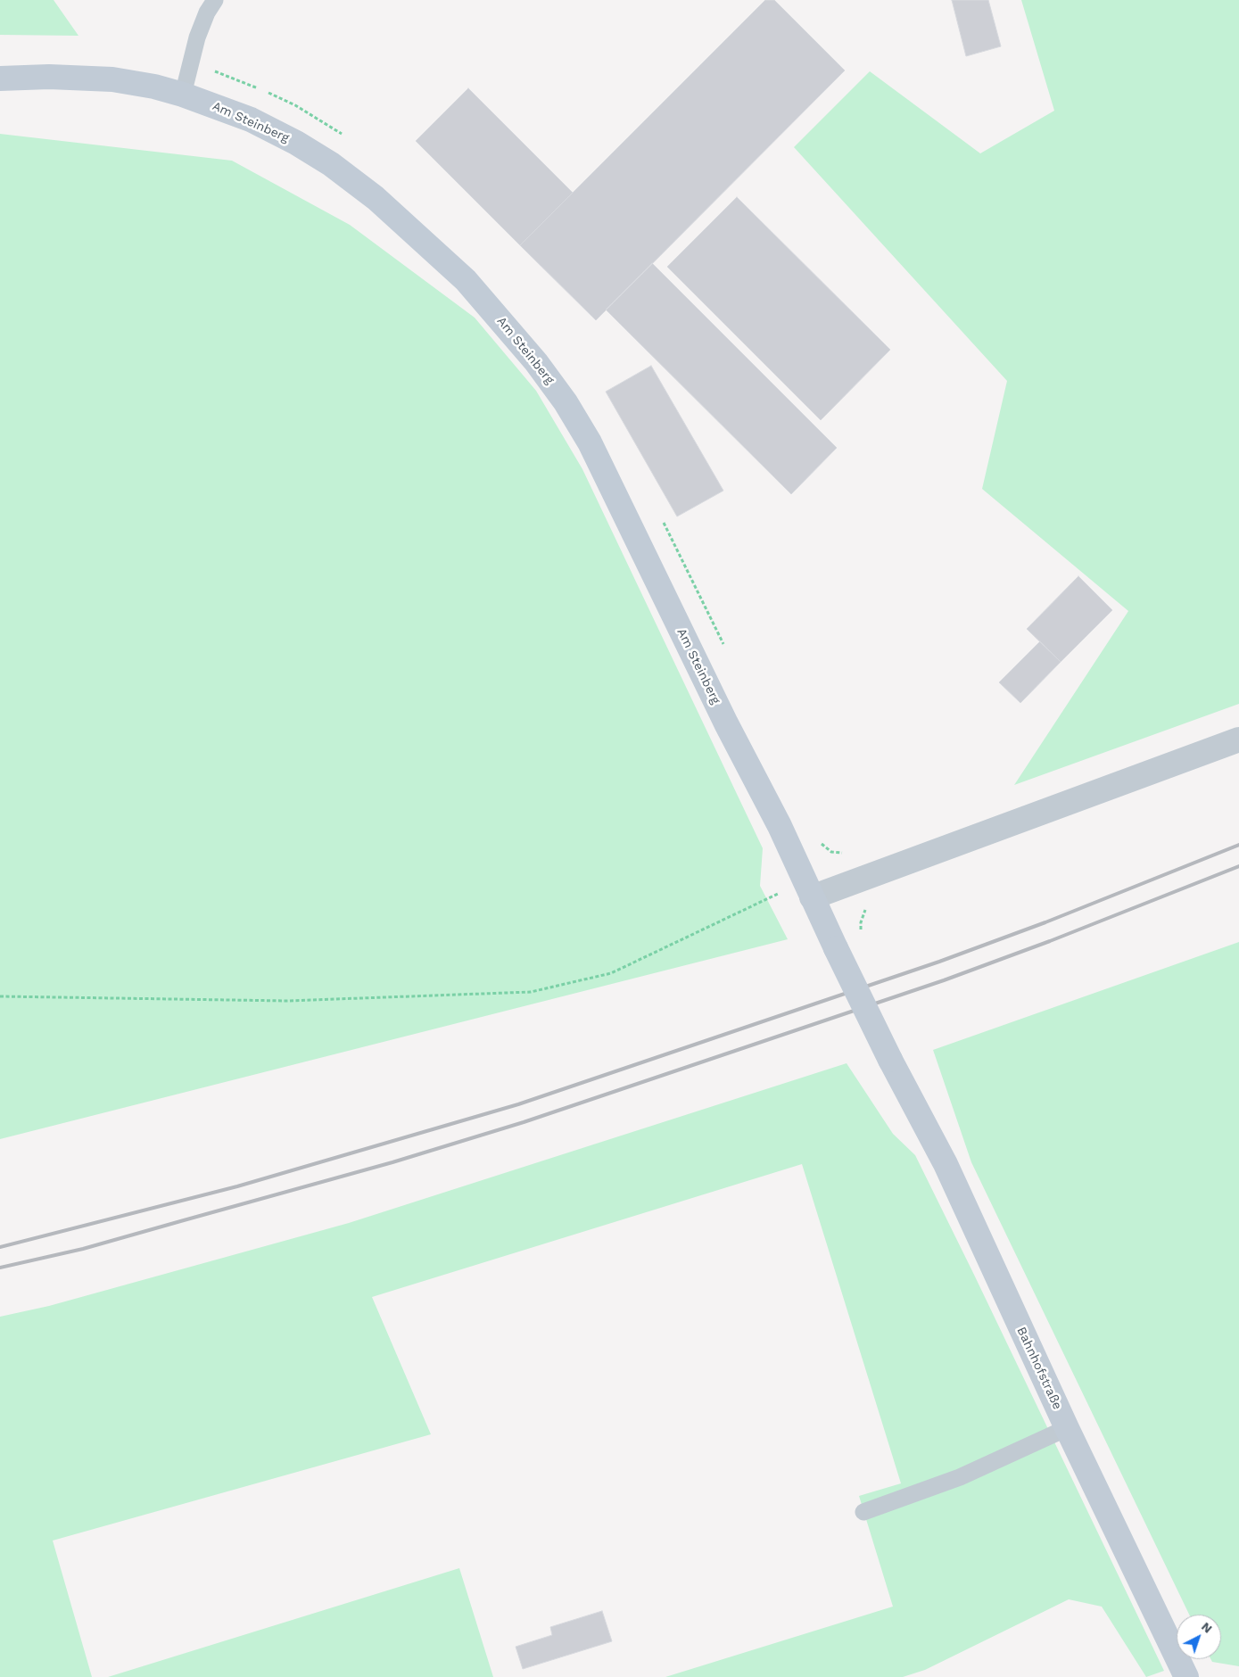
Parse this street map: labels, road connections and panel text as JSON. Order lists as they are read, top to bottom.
{
  "streets": {
    "main road": ["Am Steinberg", "Bahnhofstraße"]
  },
  "crossings": [
    ["Am Steinberg", "Bahnhofstraße"]
  ],
  "north": "top right"
}
